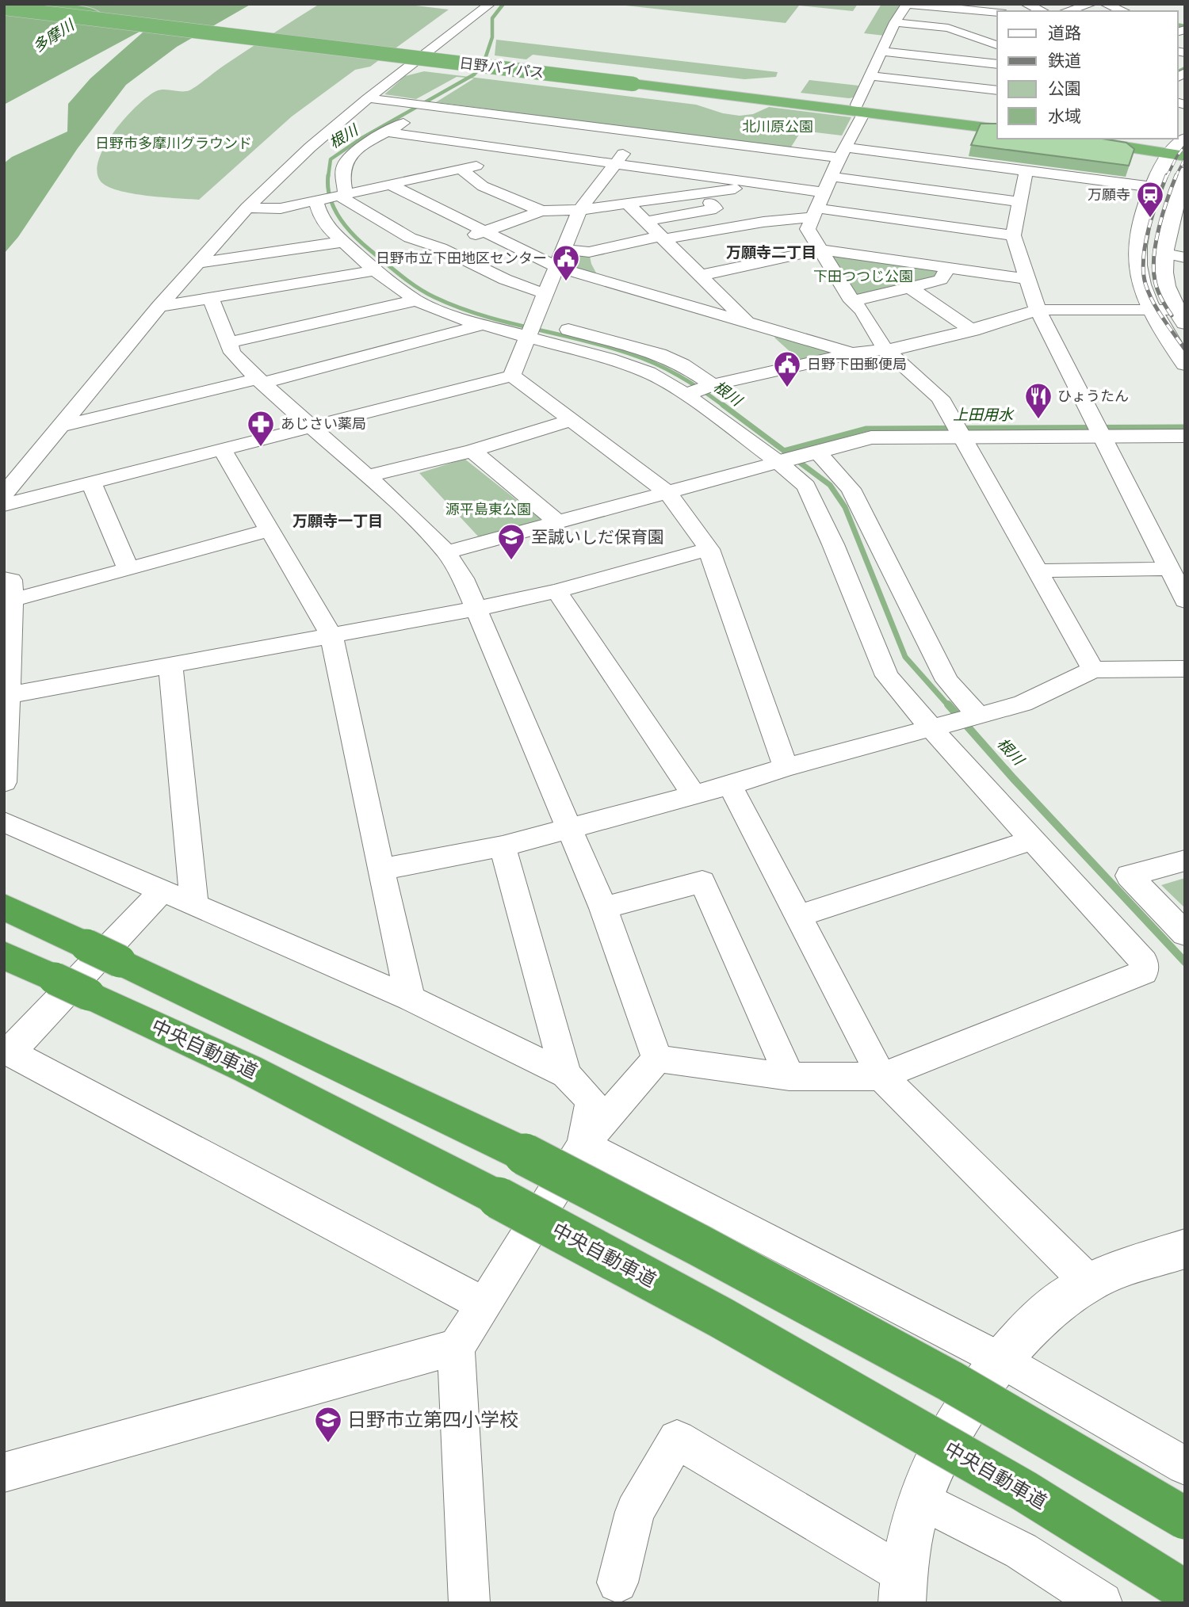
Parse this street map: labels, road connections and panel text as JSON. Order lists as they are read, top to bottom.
{
  "streets": {
    "highway": ["日野バイパス", "中央自動車道"]
  },
  "districts": ["万願寺二丁目", "万願寺一丁目"],
  "water": ["多摩川", "根川", "上田用水"],
  "parks": [
    "北川原公園",
    "日野市多摩川グラウンド",
    "下田つつじ公園",
    "源平島東公園"
  ],
  "places": {
    "station": ["万願寺"],
    "public building": ["日野市立下田地区センター", "日野下田郵便局"],
    "restaurant": ["ひょうたん"],
    "pharmacy": ["あじさい薬局"],
    "school or university": ["至誠いしだ保育園", "日野市立第四小学校"]
  },
  "legend": [
    "道路",
    "鉄道",
    "公園",
    "水域"
  ]
}
